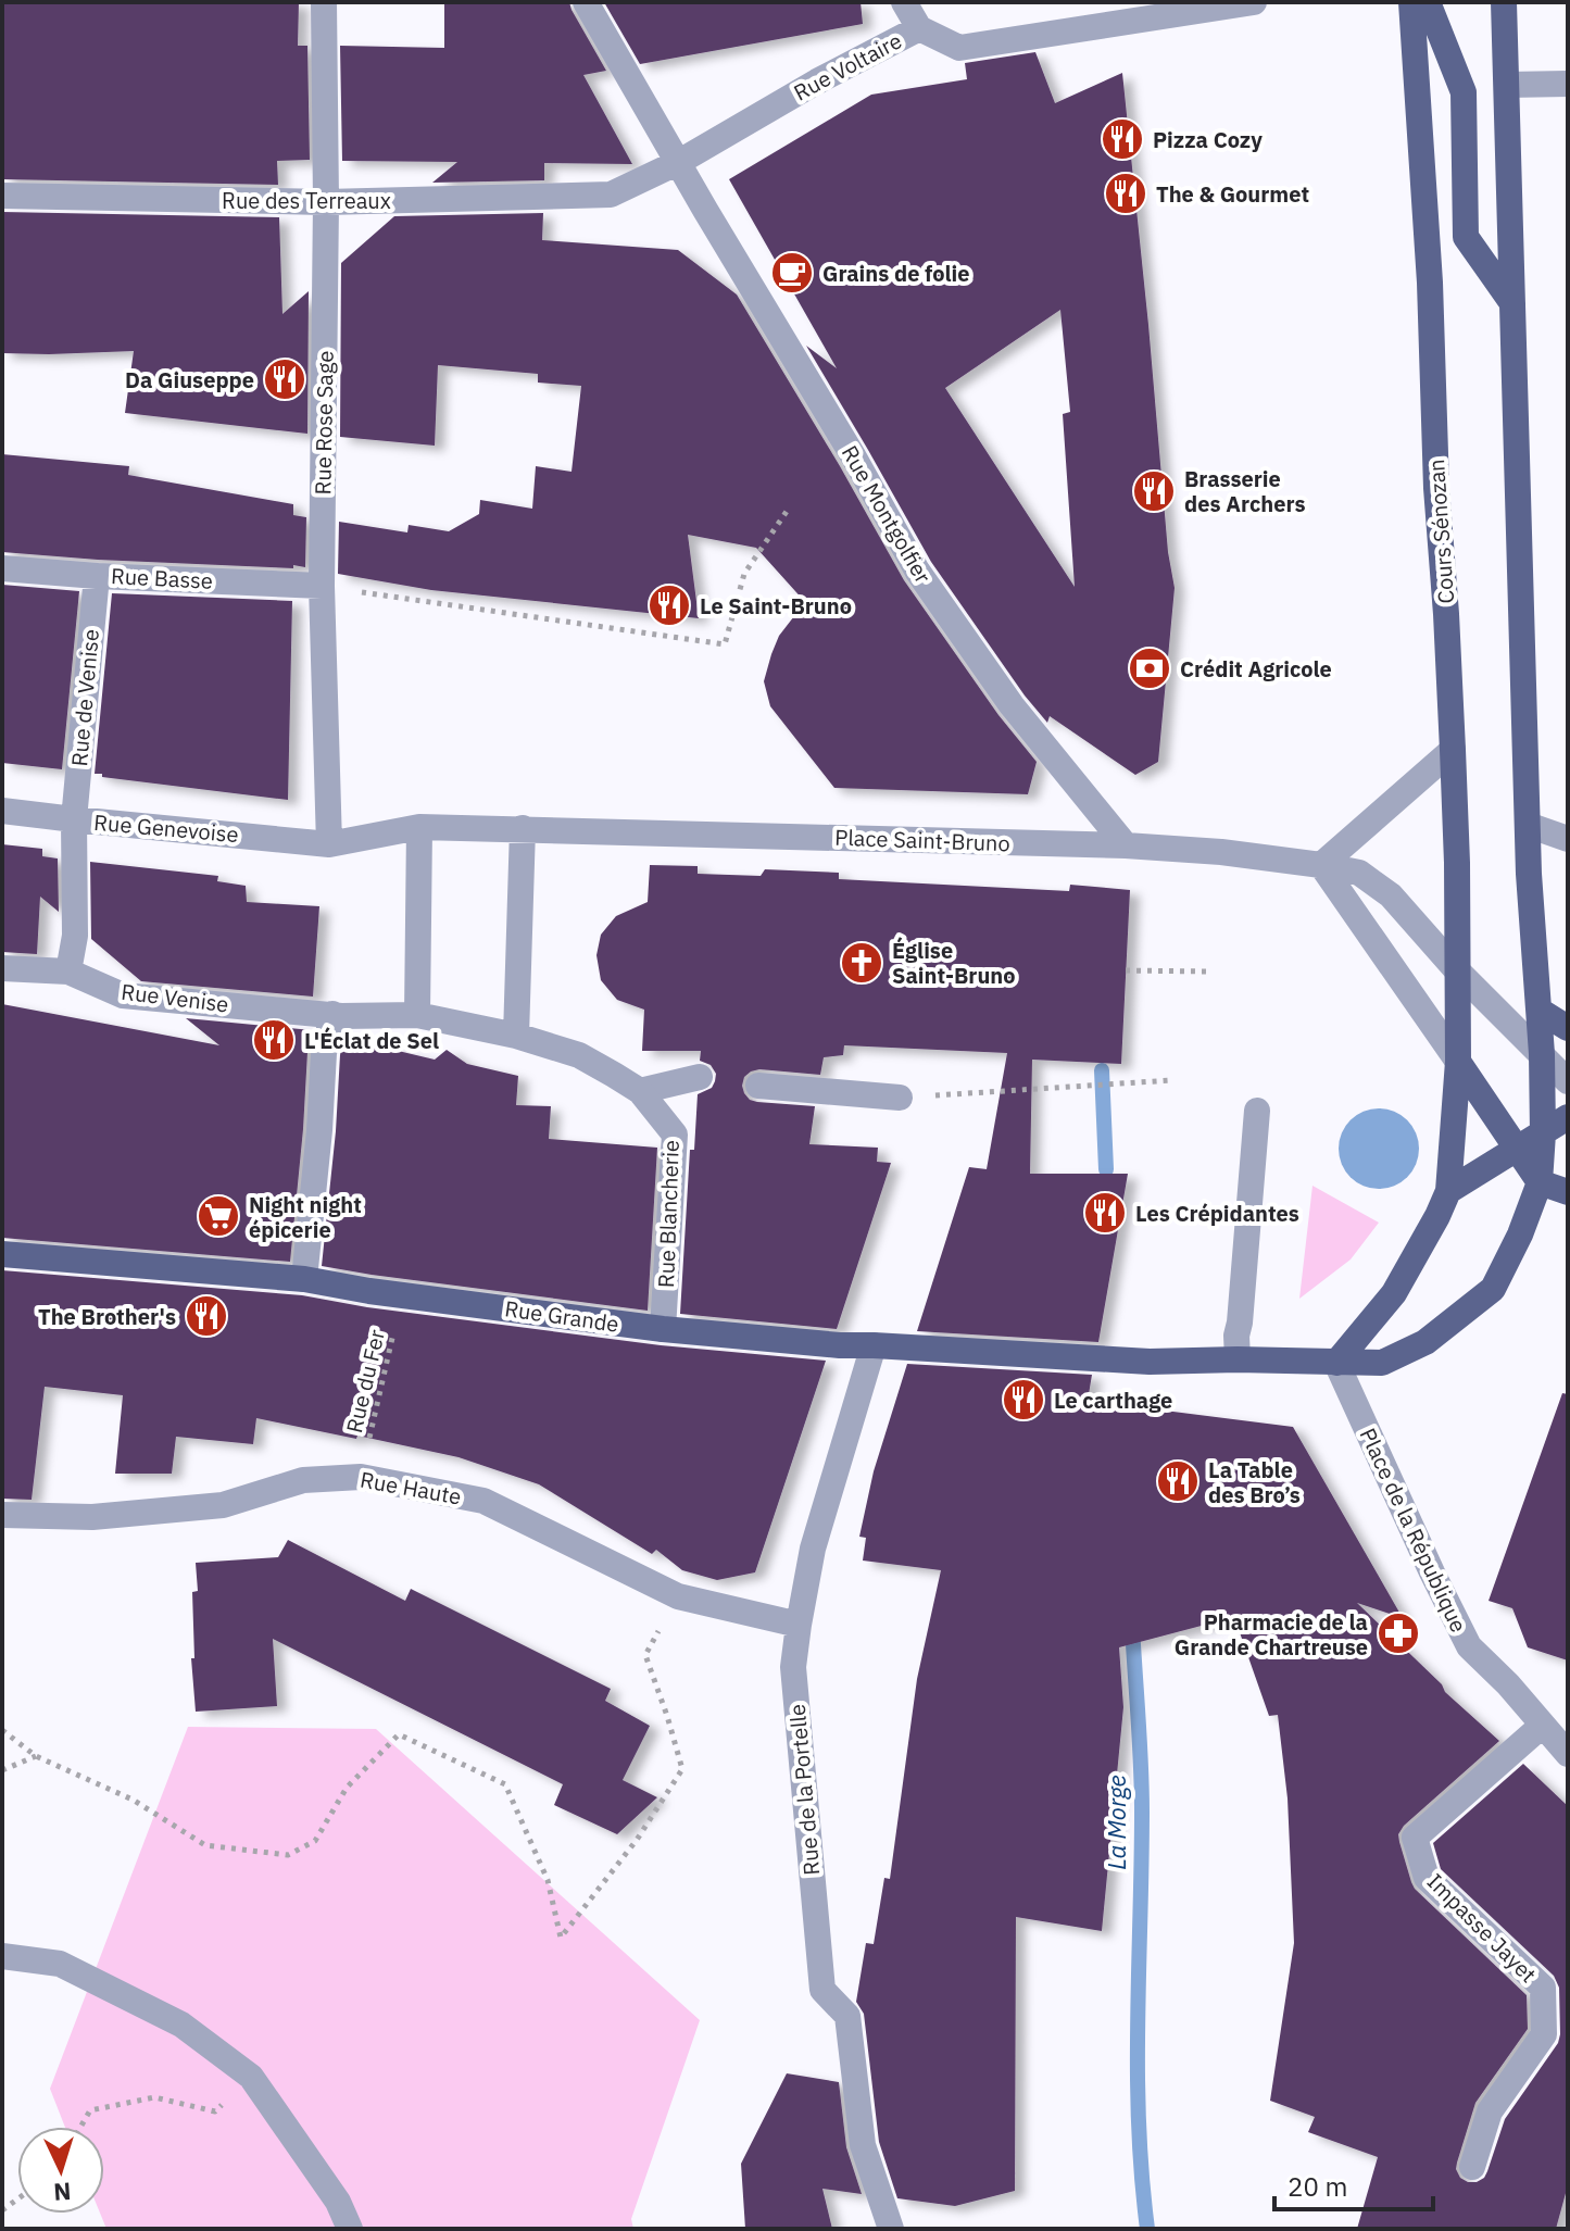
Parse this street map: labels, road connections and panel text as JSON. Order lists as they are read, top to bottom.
{
  "streets": {
    "main road": ["Cours Sénozan", "Rue Grande"],
    "street": [
      "Rue Voltaire",
      "Rue des Terreaux",
      "Rue Rose Sage",
      "Rue Montgolfier",
      "Rue Basse",
      "Rue de Venise",
      "Rue Genevoise",
      "Place Saint-Bruno",
      "Rue Venise",
      "Rue Blancherie",
      "Rue Haute",
      "Place de la République",
      "Rue de la Portelle",
      "Impasse Jayet"
    ],
    "path": ["Rue du Fer"]
  },
  "crossings": [
    ["Rue Voltaire", "Rue des Terreaux"],
    ["Rue Voltaire", "Rue Montgolfier"],
    ["Rue des Terreaux", "Rue Rose Sage"],
    ["Rue Rose Sage", "Rue Basse"],
    ["Rue Rose Sage", "Rue Genevoise"],
    ["Rue Rose Sage", "Place Saint-Bruno"],
    ["Rue Montgolfier", "Place Saint-Bruno"],
    ["Cours Sénozan", "Place Saint-Bruno"],
    ["Rue Basse", "Rue de Venise"],
    ["Rue de Venise", "Rue Genevoise"],
    ["Rue Genevoise", "Place Saint-Bruno"],
    ["Rue Blancherie", "Rue Grande"],
    ["Rue Grande", "Rue du Fer"],
    ["Rue Grande", "Rue de la Portelle"],
    ["Rue du Fer", "Rue Haute"],
    ["Rue Haute", "Rue de la Portelle"],
    ["Place de la République", "Impasse Jayet"]
  ],
  "water": ["La Morge"],
  "places": {
    "restaurant": [
      "Pizza Cozy",
      "The & Gourmet",
      "Da Giuseppe",
      "Brasserie des Archers",
      "Le Saint-Bruno",
      "L'Éclat de Sel",
      "Les Crépidantes",
      "The Brother's",
      "Le carthage",
      "La Table des Bro’s"
    ],
    "cafe": ["Grains de folie"],
    "bank": ["Crédit Agricole"],
    "church": ["Église Saint-Bruno"],
    "supermarket": ["Night night épicerie"],
    "pharmacy": ["Pharmacie de la Grande Chartreuse"]
  },
  "scale_bar": "20 m",
  "north": "bottom"
}
